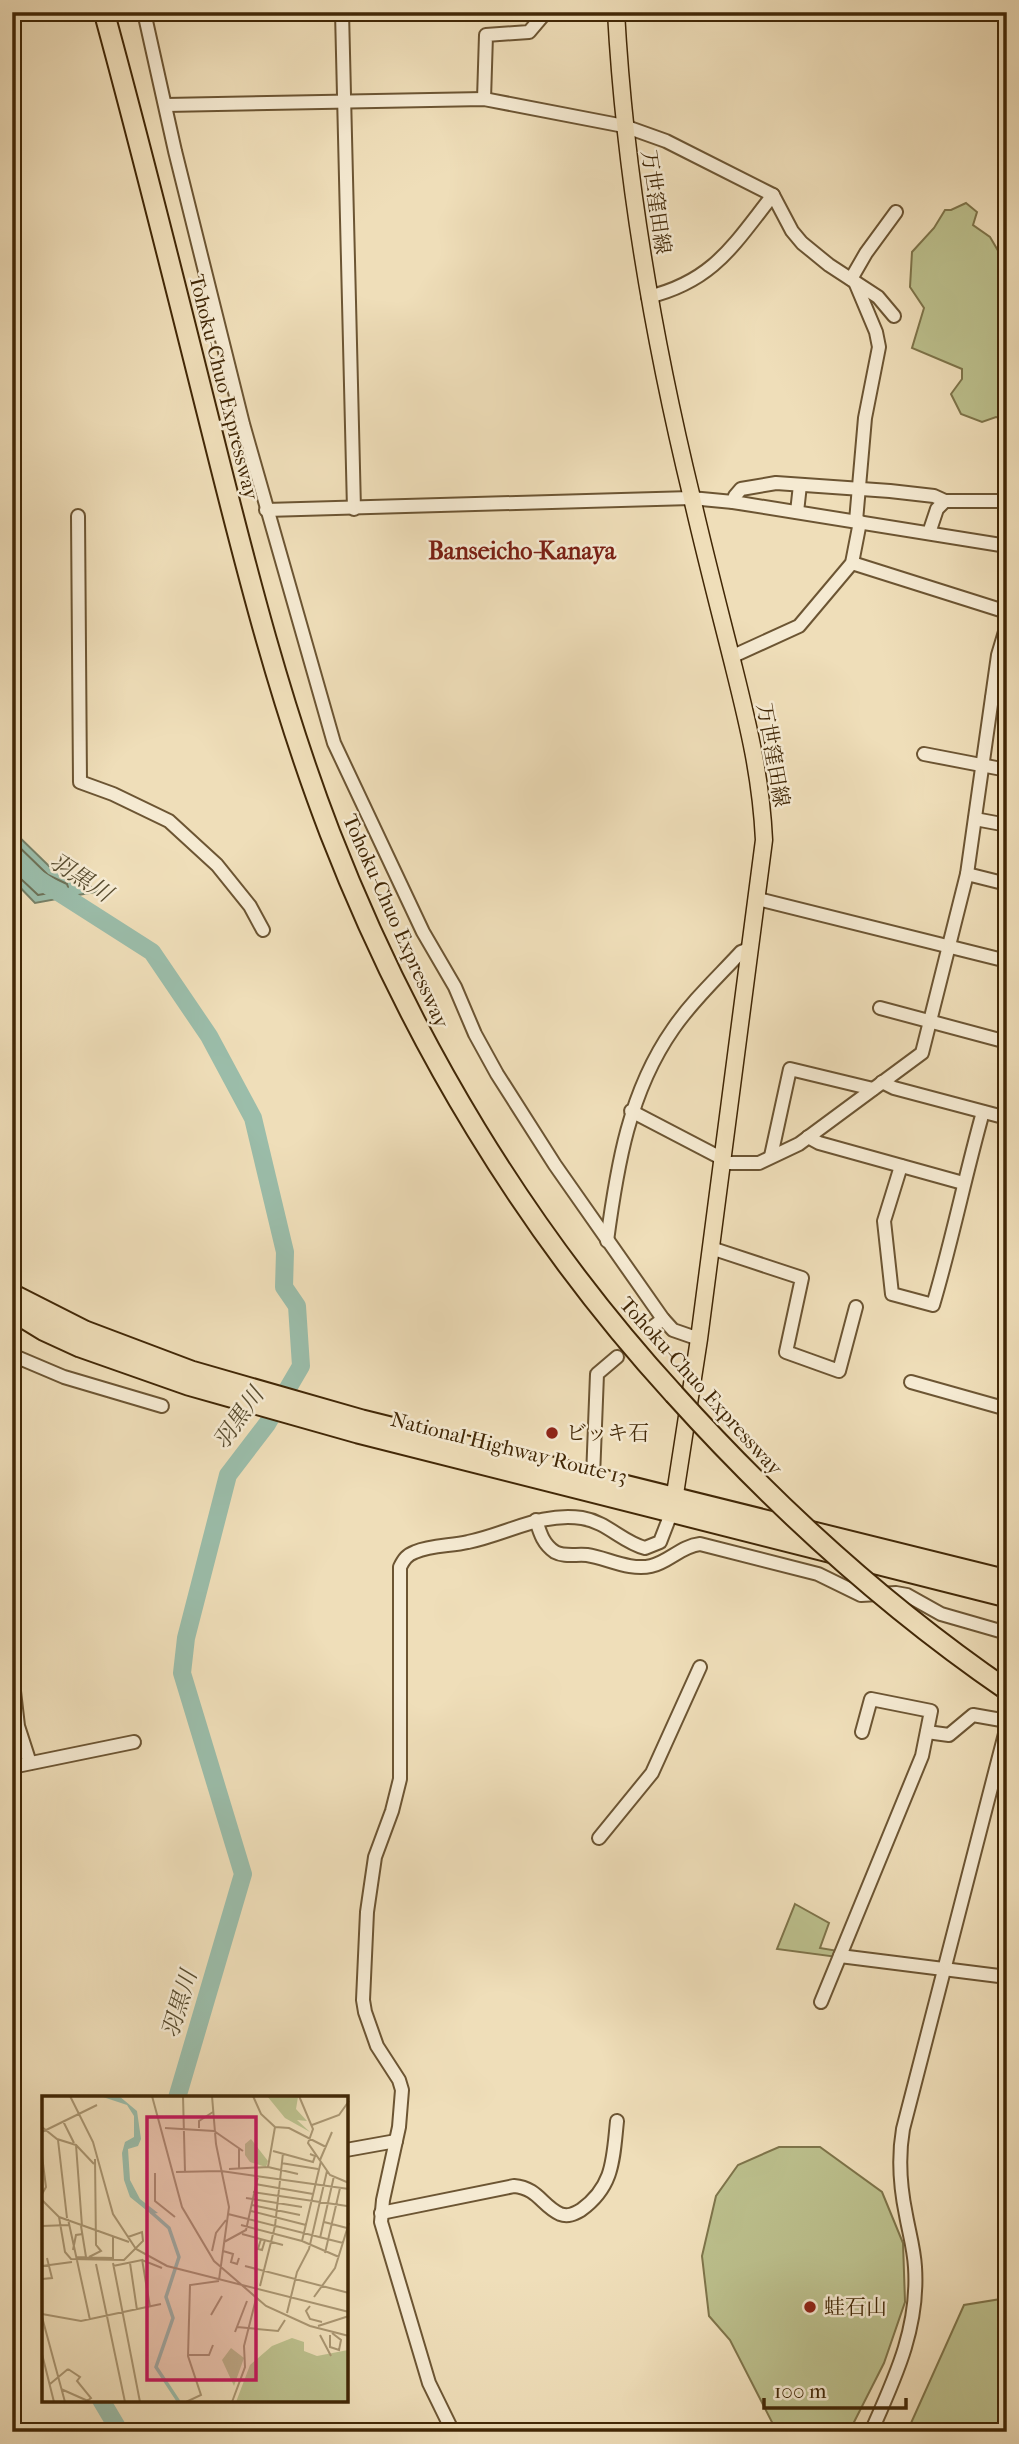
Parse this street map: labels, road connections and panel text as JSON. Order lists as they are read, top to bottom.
{
  "streets": {
    "highway": ["Tohoku-Chuo Expressway", "National Highway Route 13"],
    "main road": ["万世窪田線"]
  },
  "crossings": [
    ["万世窪田線", "National Highway Route 13"]
  ],
  "districts": ["Banseicho-Kanaya"],
  "water": ["羽黒川"],
  "places": ["ビッキ石", "蛙石山"],
  "scale_bar": "100 m"
}
